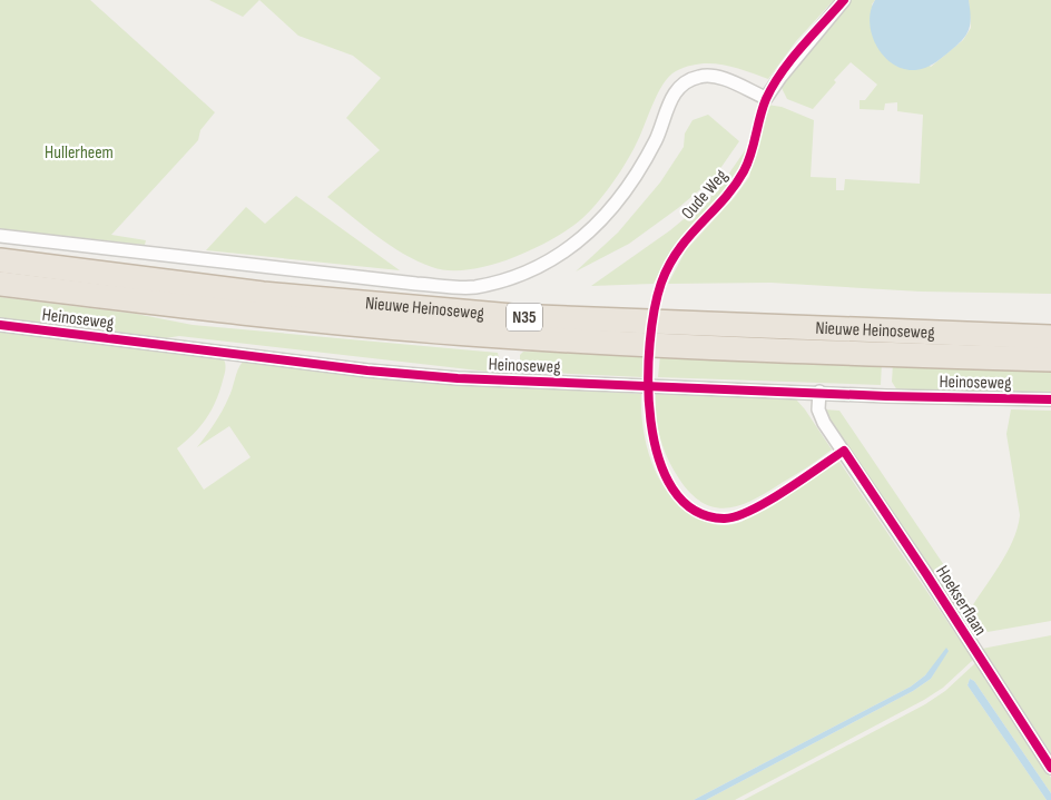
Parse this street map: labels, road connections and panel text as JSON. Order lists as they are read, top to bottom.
{
  "streets": {
    "highway": ["Nieuwe Heinoseweg", "N35"],
    "street": ["Heinoseweg", "Hoekserflaan"],
    "cycle path": ["Oude Weg"]
  },
  "crossings": [
    ["Heinoseweg", "Hoekserflaan"]
  ],
  "parks": ["Hullerheem"]
}
